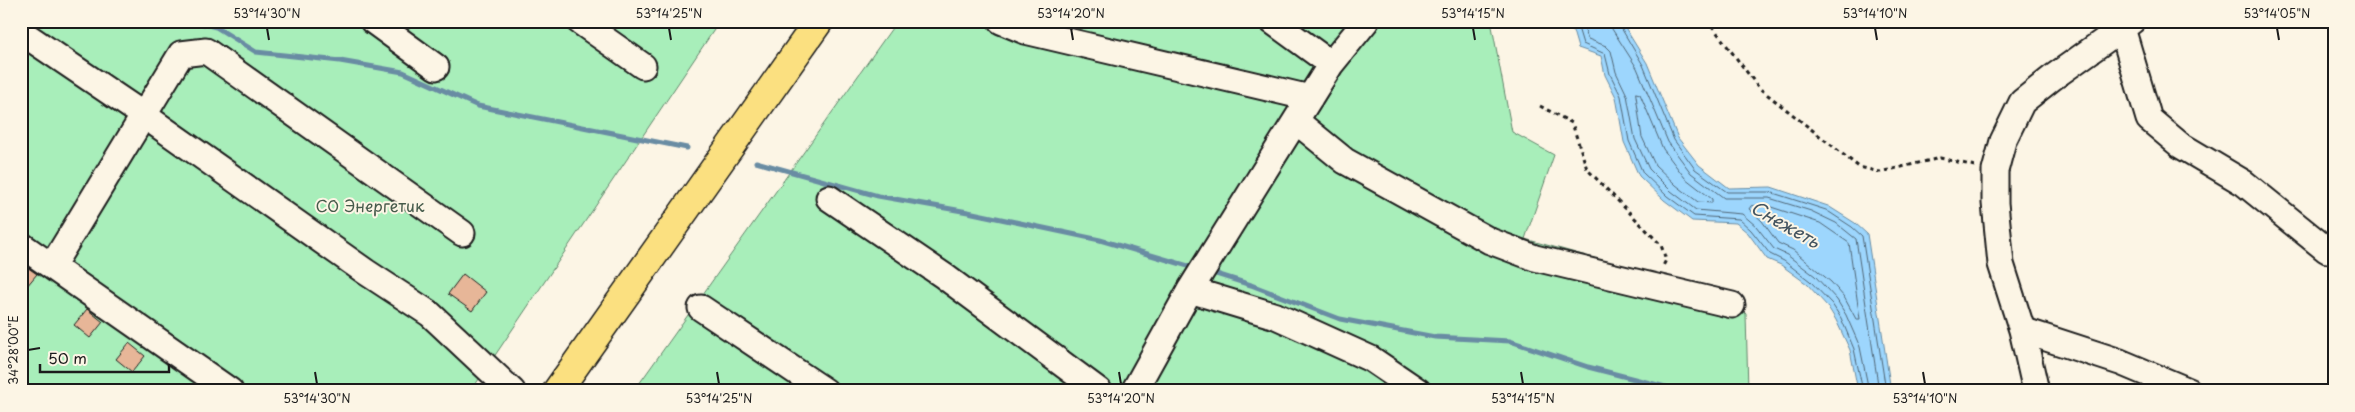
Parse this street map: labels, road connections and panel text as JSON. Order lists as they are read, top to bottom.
{
  "water": ["Снежеть"],
  "parks": ["СО Энергетик"],
  "scale_bar": "50 m",
  "coordinates": [
    "53°14'30\"N",
    "53°14'25\"N",
    "53°14'20\"N",
    "53°14'15\"N",
    "53°14'10\"N",
    "53°14'05\"N",
    "34°28'00\"E"
  ]
}
